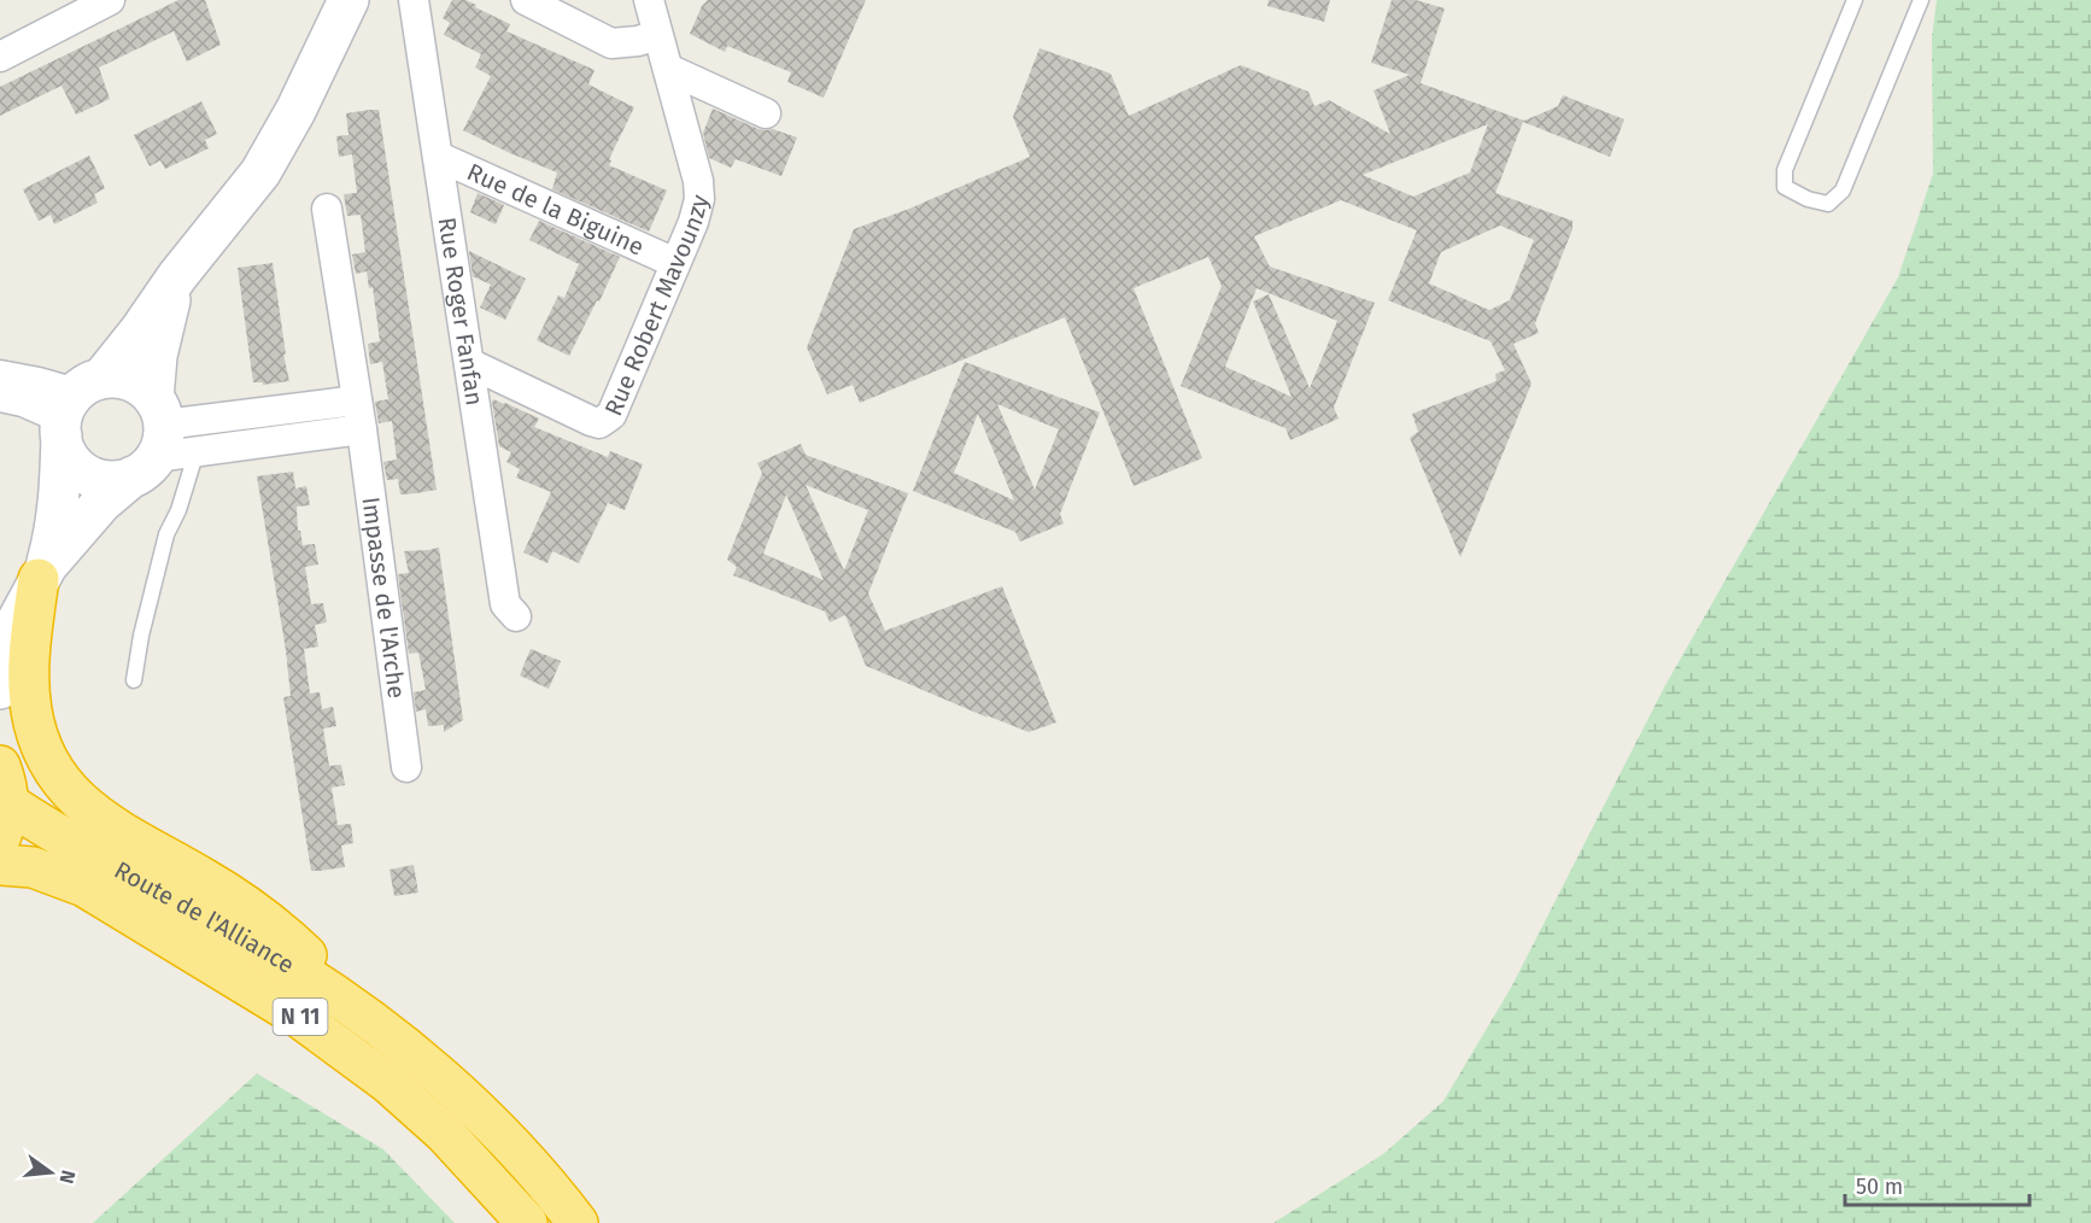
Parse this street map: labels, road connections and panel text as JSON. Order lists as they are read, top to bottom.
{
  "streets": {
    "highway": ["Route de l'Alliance", "N 11"],
    "street": [
      "Rue de la Biguine",
      "Rue Robert Mavounzy",
      "Rue Roger Fanfan",
      "Impasse de l'Arche"
    ]
  },
  "crossings": [
    ["Rue de la Biguine", "Rue Robert Mavounzy"],
    ["Rue de la Biguine", "Rue Roger Fanfan"],
    ["Rue Robert Mavounzy", "Rue Roger Fanfan"]
  ],
  "scale_bar": "50 m",
  "north": "right"
}
